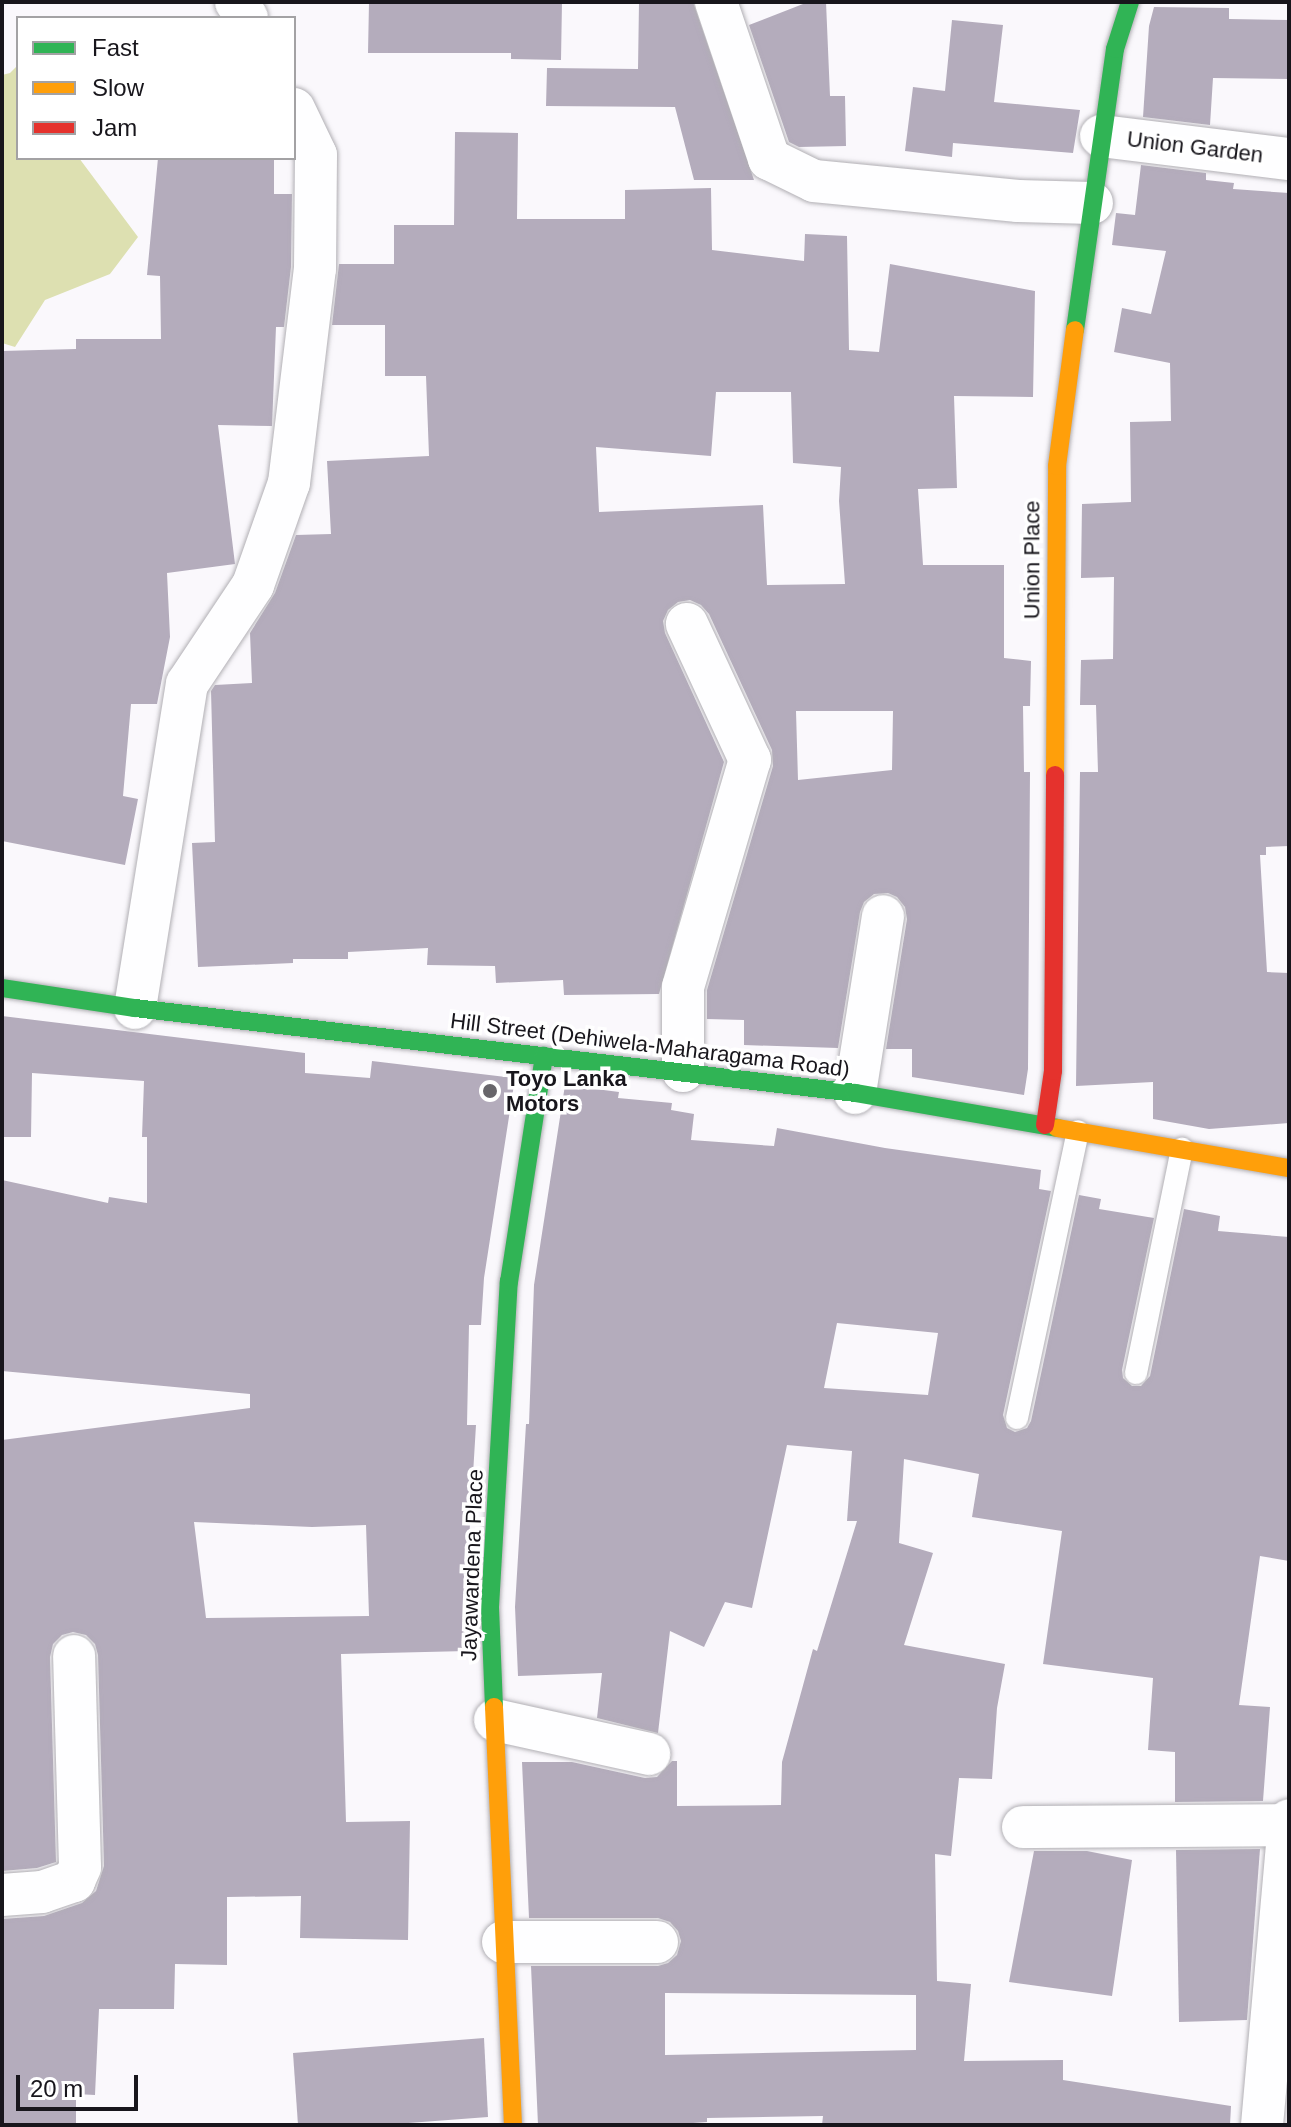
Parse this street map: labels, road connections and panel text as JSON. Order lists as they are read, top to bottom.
{
  "streets": {
    "street": [
      "Union Garden",
      "Union Place",
      "Hill Street (Dehiwela-Maharagama Road)",
      "Jayawardena Place"
    ]
  },
  "crossings": [
    ["Union Garden", "Union Place"],
    ["Union Place", "Hill Street (Dehiwela-Maharagama Road)"],
    ["Hill Street (Dehiwela-Maharagama Road)", "Jayawardena Place"]
  ],
  "places": ["Toyo Lanka Motors"],
  "legend": ["Fast", "Slow", "Jam"],
  "scale_bar": "20 m"
}
